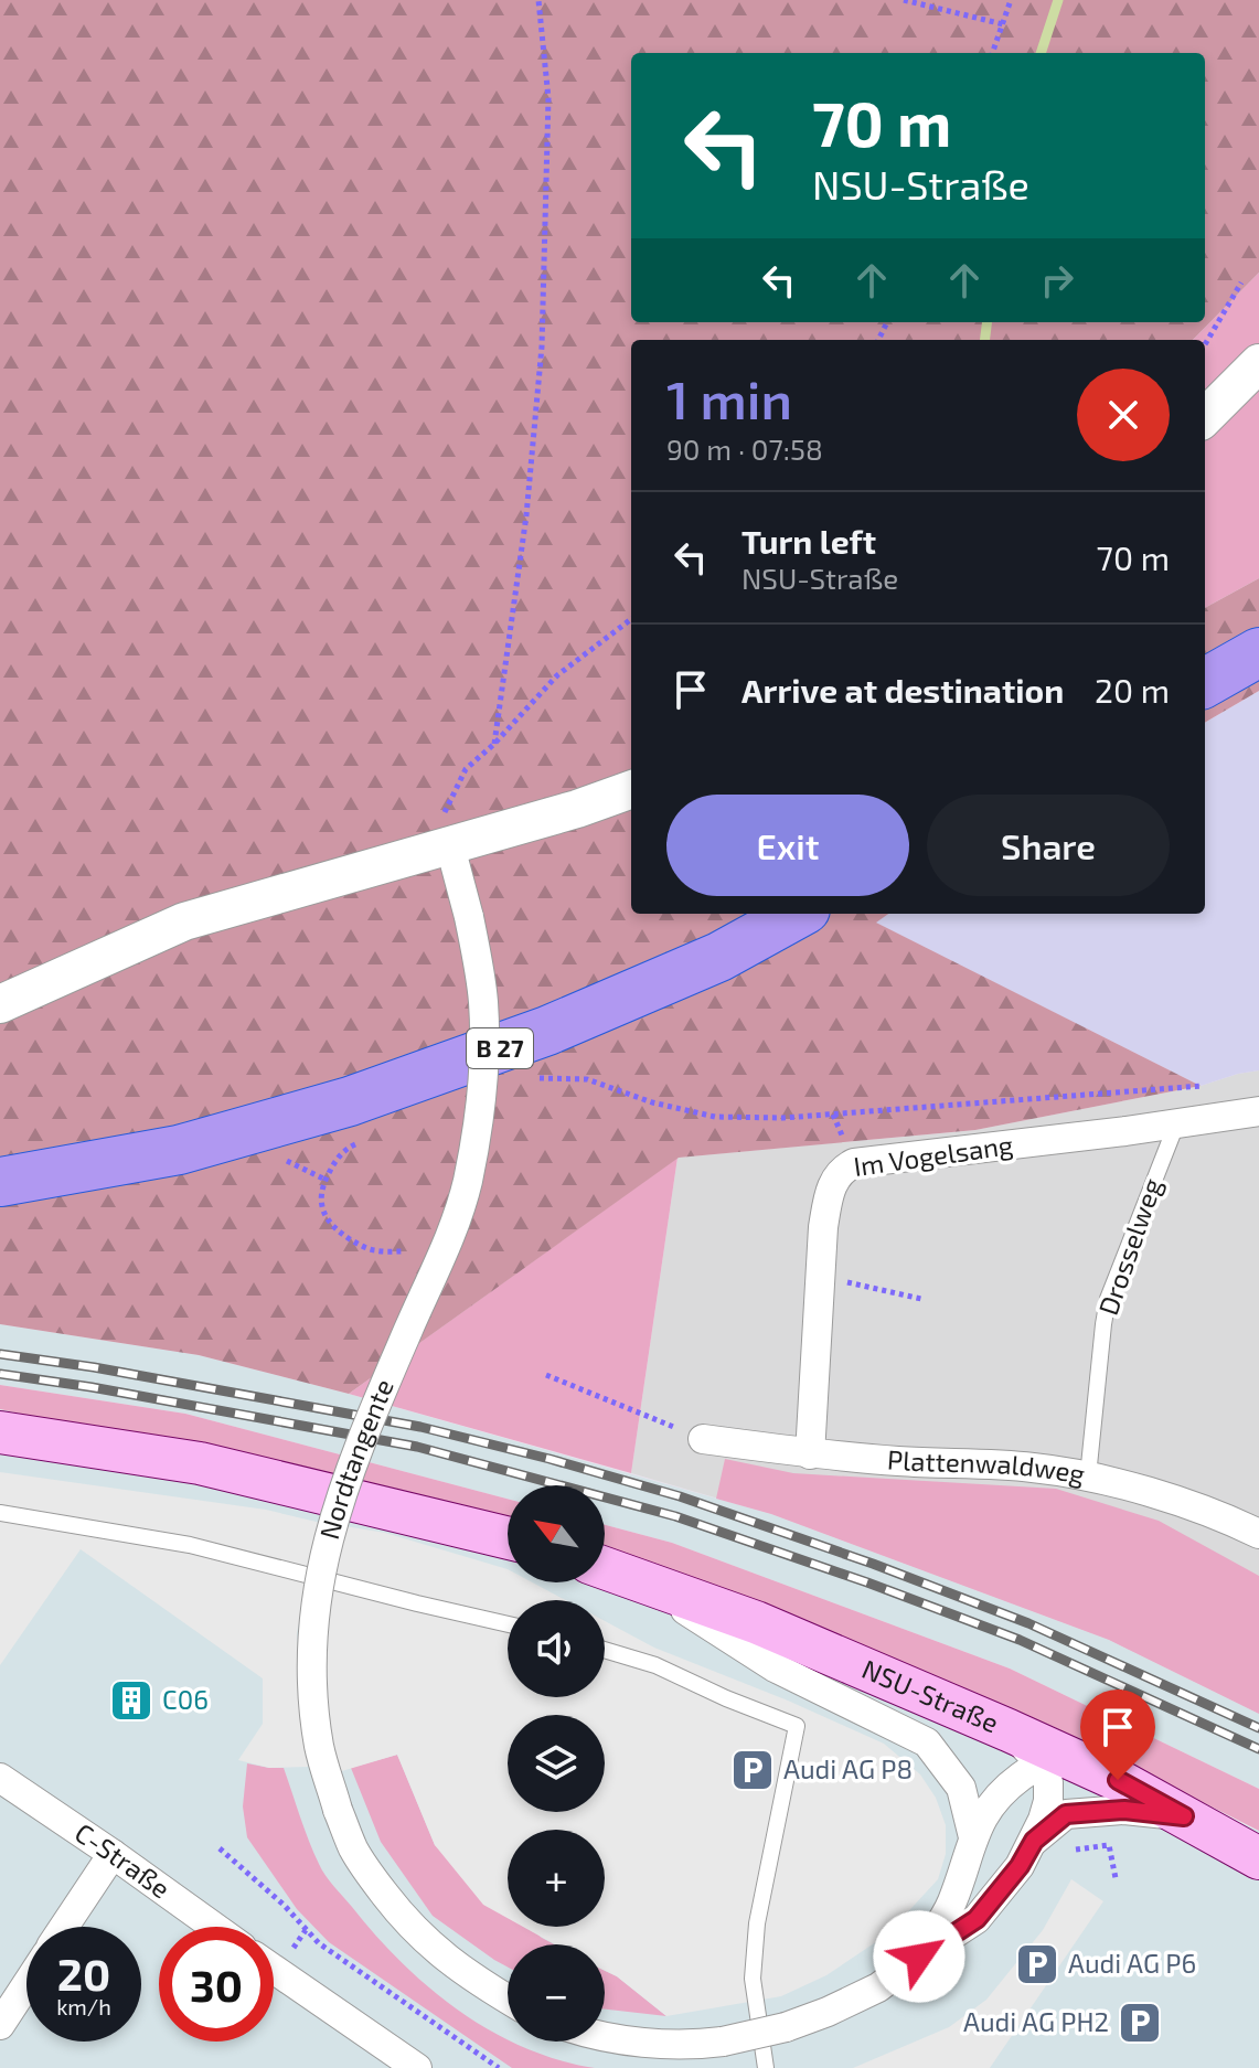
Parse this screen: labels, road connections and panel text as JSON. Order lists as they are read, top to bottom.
{
  "streets": {
    "highway": ["B 27"],
    "main road": ["NSU-Straße"],
    "street": [
      "Im Vogelsang",
      "Nordtangente",
      "Plattenwaldweg",
      "C-Straße"
    ],
    "lane": ["Drosselweg"]
  },
  "crossings": [
    ["Im Vogelsang", "Drosselweg"],
    ["Im Vogelsang", "Plattenwaldweg"],
    ["Drosselweg", "Plattenwaldweg"]
  ],
  "places": {
    "building": ["C06"],
    "parking": ["Audi AG P8", "Audi AG P6", "Audi AG PH2"]
  },
  "north": "top left",
  "page": {
    "turn": ["70 m", "NSU-Straße"],
    "heading": ["1 min", "90 m · 07:58"],
    "list": [
      {
        "name": "Turn left",
        "note": "NSU-Straße",
        "value": "70 m"
      },
      {
        "name": "Arrive at destination",
        "value": "20 m"
      }
    ],
    "buttons": ["Exit", "Share"],
    "map_buttons": ["+", "−"],
    "speed": "20 km/h",
    "limit": "30"
  }
}
